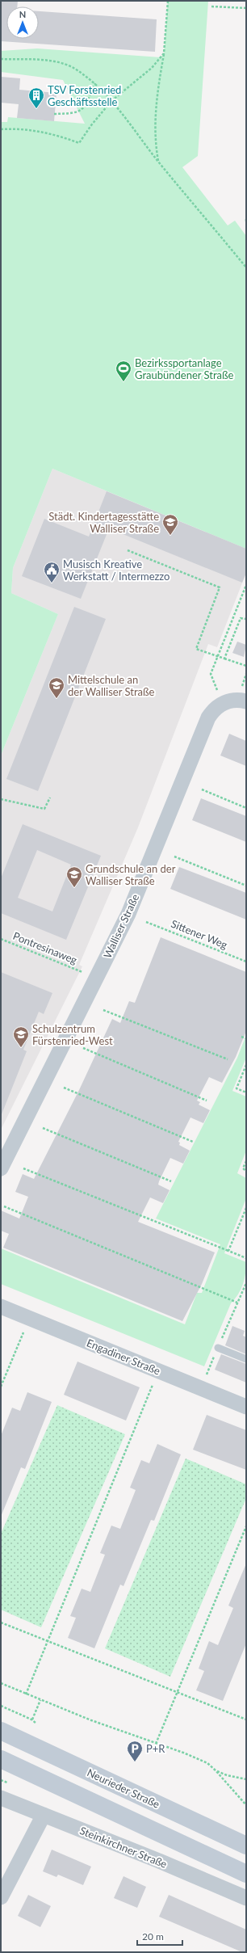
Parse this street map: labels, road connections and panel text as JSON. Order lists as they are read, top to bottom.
{
  "streets": {
    "main road": ["Neurieder Straße"],
    "street": ["Walliser Straße", "Engadiner Straße", "Steinkirchner Straße"],
    "path": ["Sittener Weg", "Pontresinaweg"]
  },
  "places": {
    "building": ["TSV Forstenried Geschäftsstelle"],
    "sports": ["Bezirkssportanlage Graubündener Straße"],
    "school or university": [
      "Städt. Kindertagesstätte Walliser Straße",
      "Mittelschule an der Walliser Straße",
      "Grundschule an der Walliser Straße",
      "Schulzentrum Fürstenried-West"
    ],
    "public building": ["Musisch Kreative Werkstatt / Intermezzo"],
    "parking": ["P+R"]
  },
  "scale_bar": "20 m",
  "north": "top"
}
